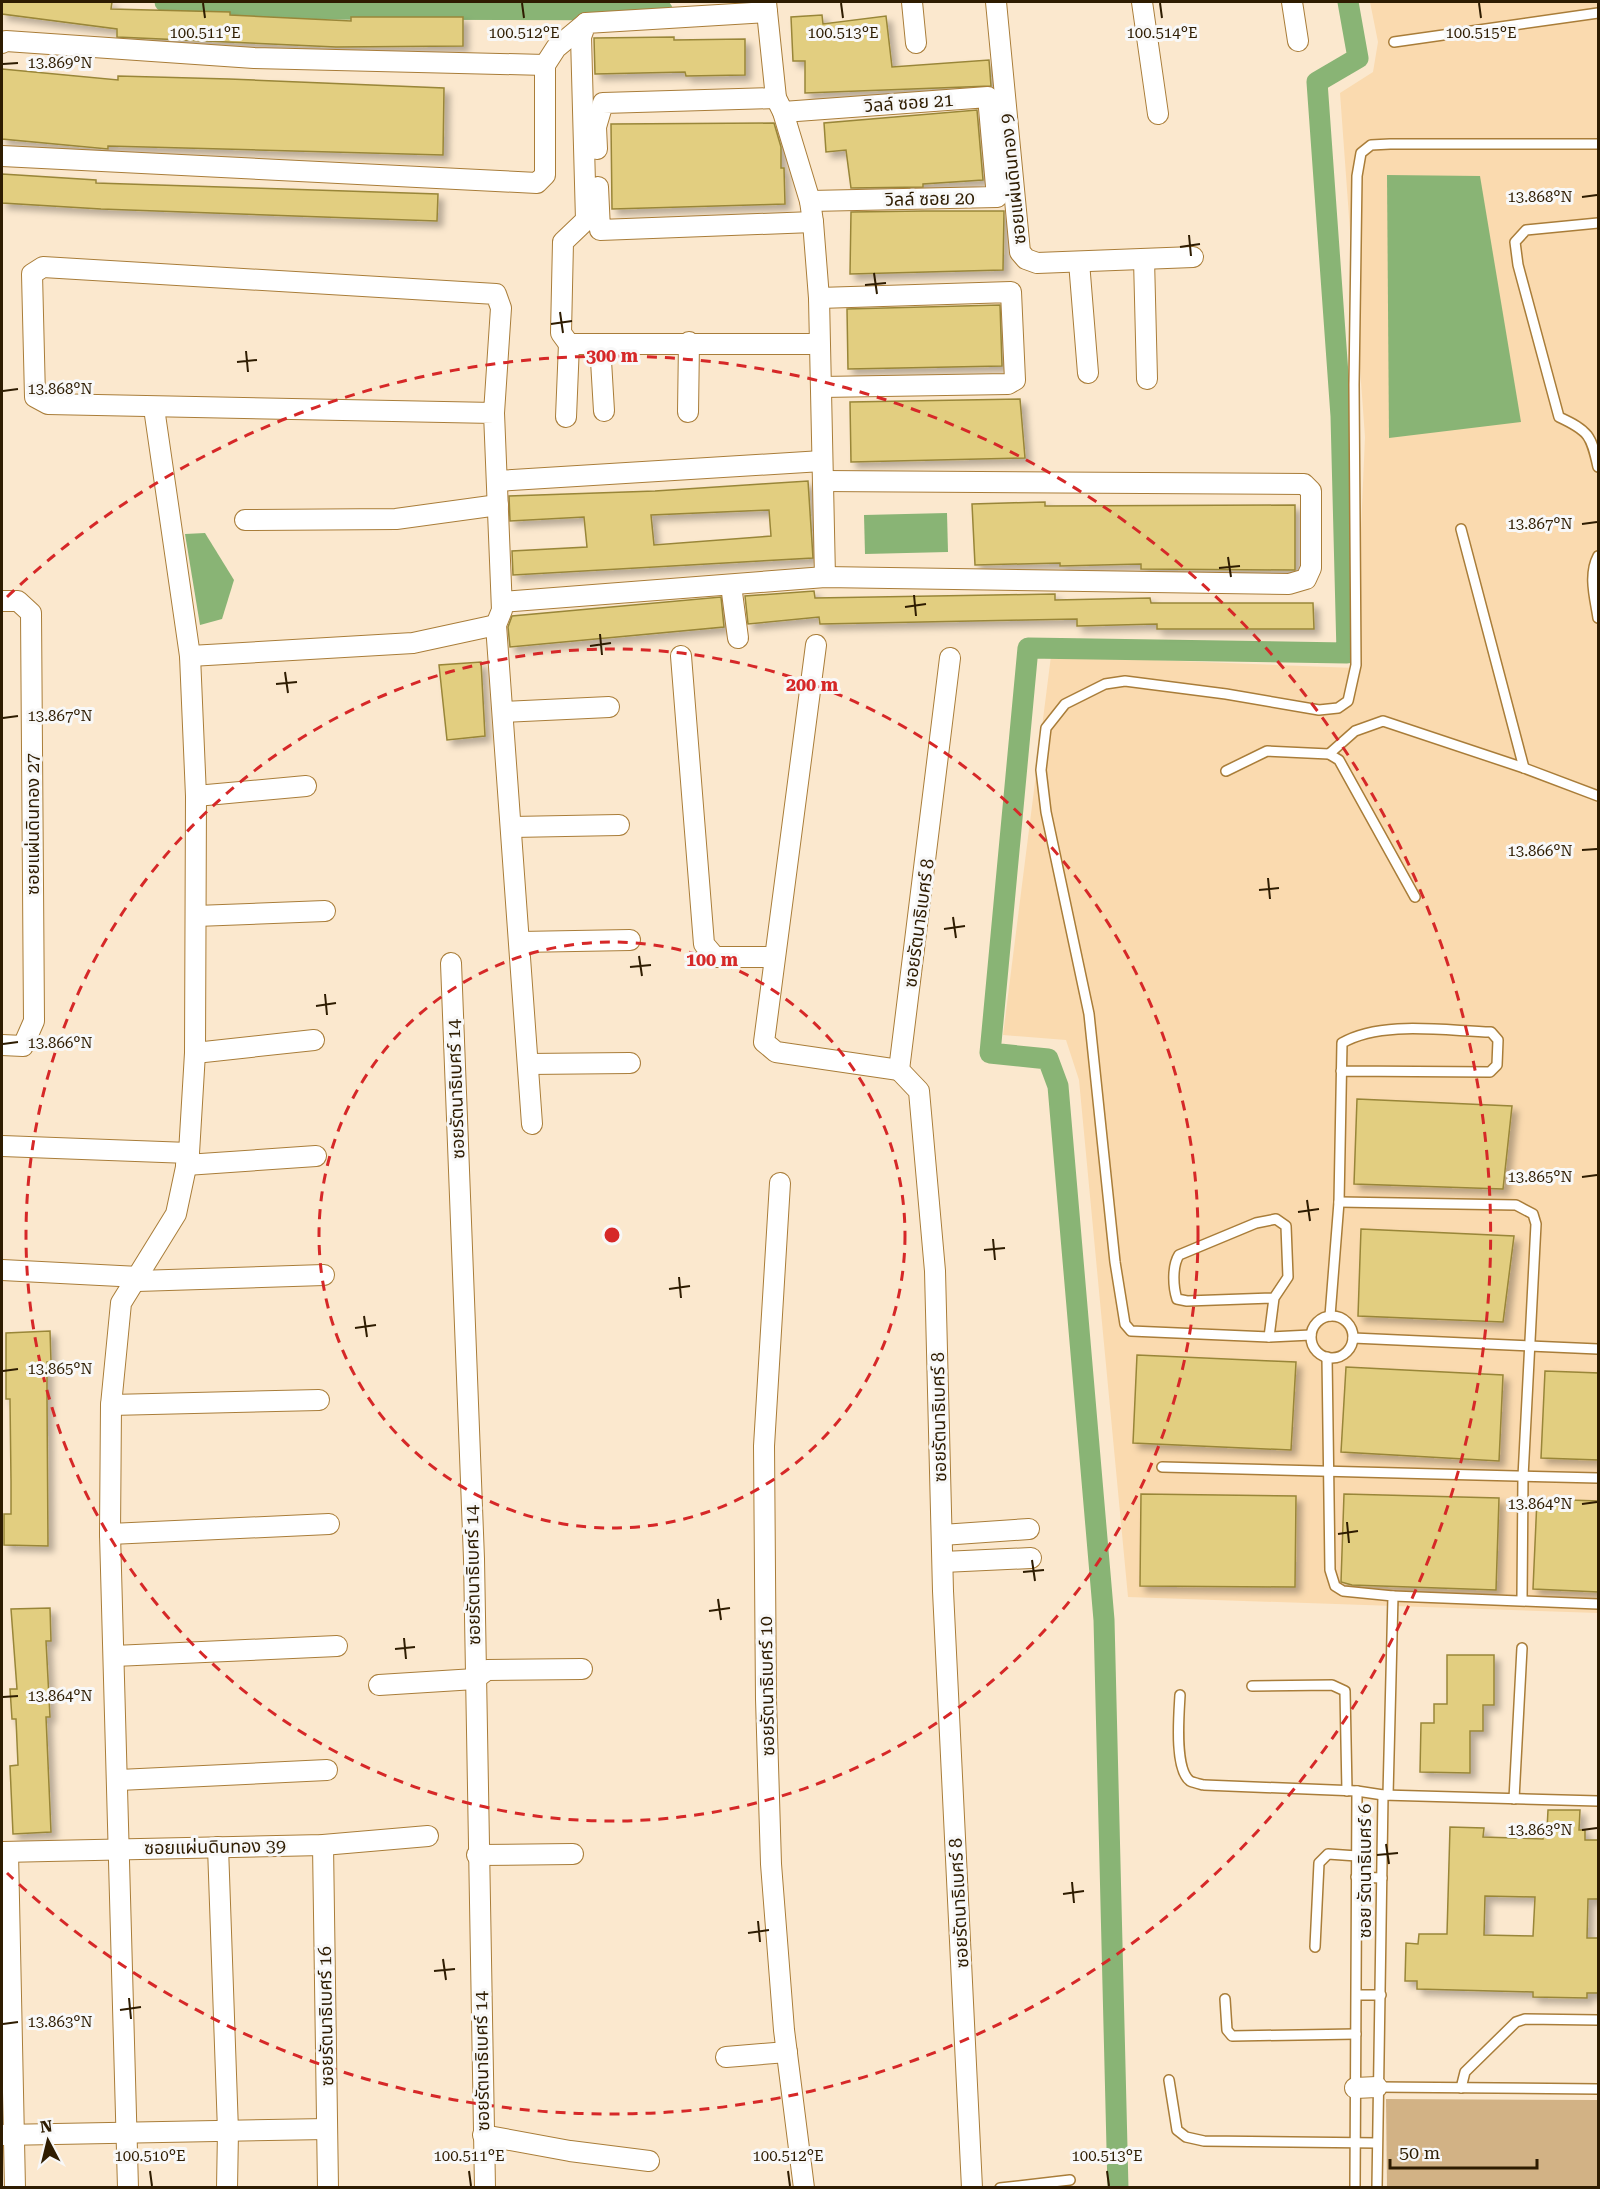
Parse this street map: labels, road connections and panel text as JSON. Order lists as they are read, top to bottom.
{
  "streets": {
    "street": [
      "วิลล์ ซอย 21",
      "ซอยแผ่นดินทอง 9",
      "วิลล์ ซอย 20",
      "ซอยแผ่นดินทอง 27",
      "ซอยรัตนาธิเบศร์ 8",
      "ซอยรัตนาธิเบศร์ 14",
      "ซอยรัตนาธิเบศร์ 10",
      "ซอยแผ่นดินทอง 39",
      "ซอยรัตนาธิเบศร์ 16"
    ],
    "lane": ["ซอย รัตนาธิเบศร์ 6"]
  },
  "crossings": [
    ["วิลล์ ซอย 21", "วิลล์ ซอย 20"],
    ["ซอยแผ่นดินทอง 39", "ซอยรัตนาธิเบศร์ 16"]
  ],
  "scale_bar": "50 m",
  "north": "top",
  "coordinates": [
    "100.511°E",
    "100.512°E",
    "100.513°E",
    "100.514°E",
    "100.515°E",
    "13.869°N",
    "13.868°N",
    "13.867°N",
    "13.866°N",
    "13.865°N",
    "13.864°N",
    "13.863°N",
    "100.510°E"
  ],
  "rings": ["300 m", "200 m", "100 m"]
}
